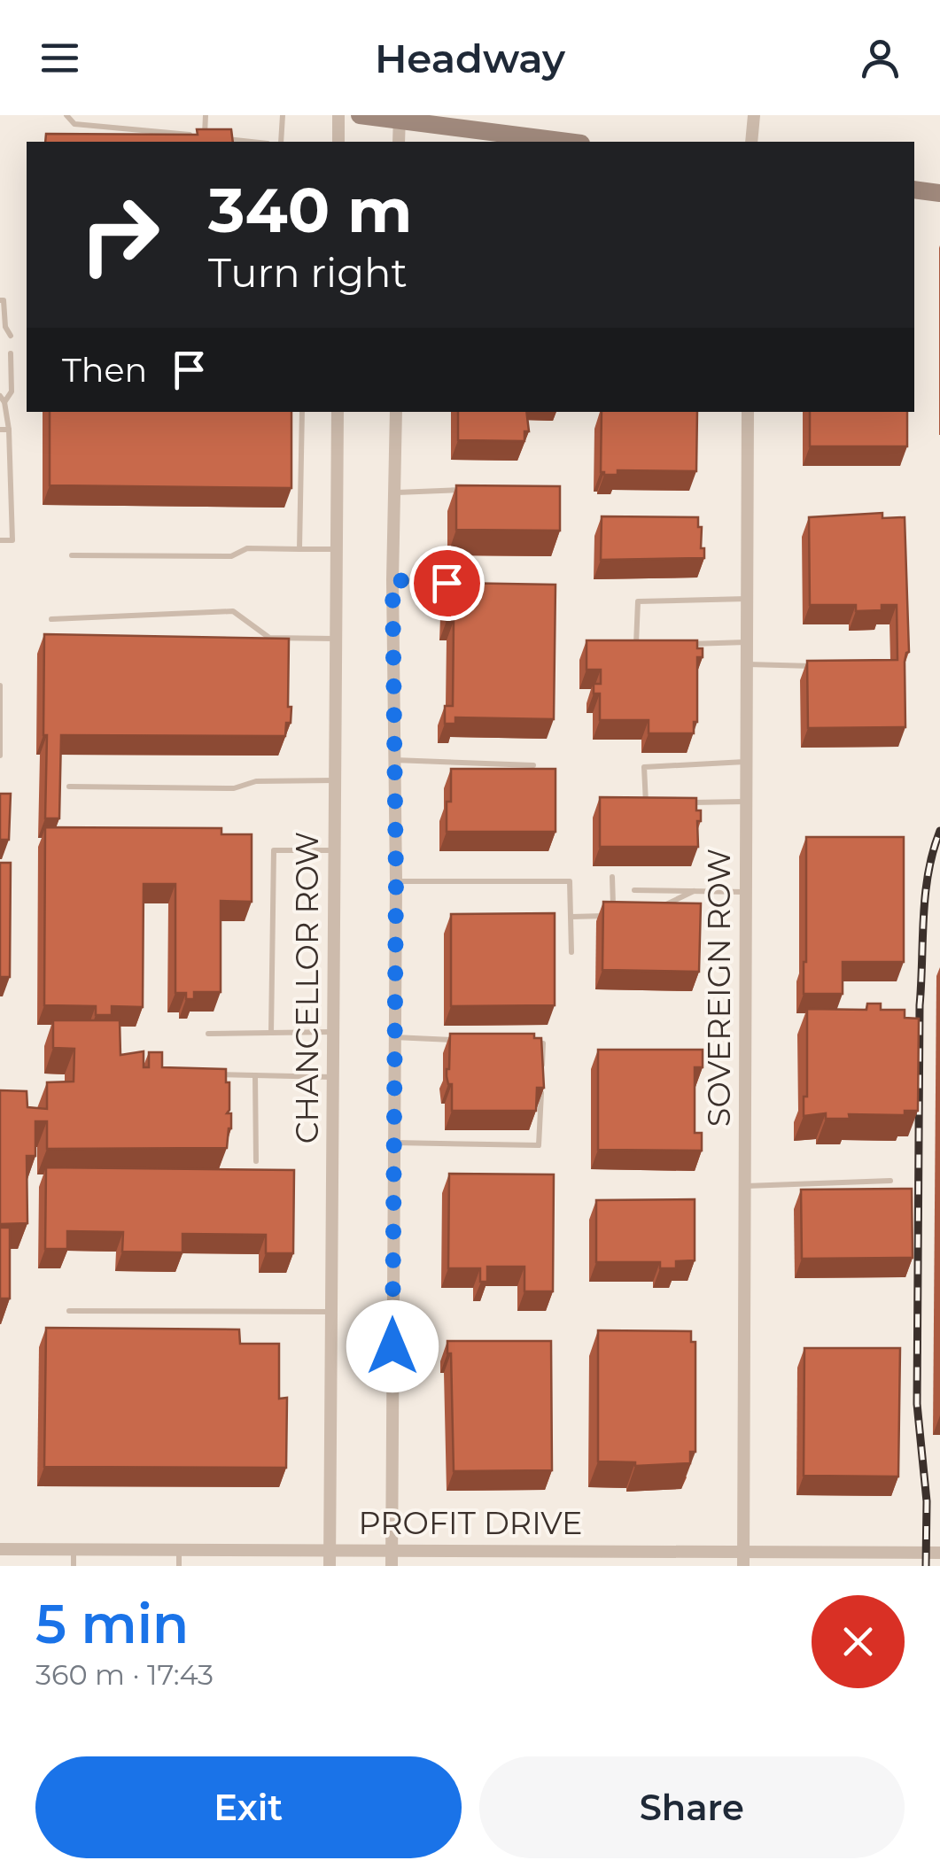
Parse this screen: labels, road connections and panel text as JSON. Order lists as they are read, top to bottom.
{
  "streets": {
    "street": ["CHANCELLOR ROW", "SOVEREIGN ROW", "PROFIT DRIVE"]
  },
  "crossings": [
    ["CHANCELLOR ROW", "PROFIT DRIVE"],
    ["SOVEREIGN ROW", "PROFIT DRIVE"]
  ],
  "page": {
    "header": "Headway",
    "turn": ["340 m", "Turn right"],
    "then": "Then",
    "heading": ["5 min", "360 m · 17:43"],
    "buttons": ["Exit", "Share"]
  }
}
